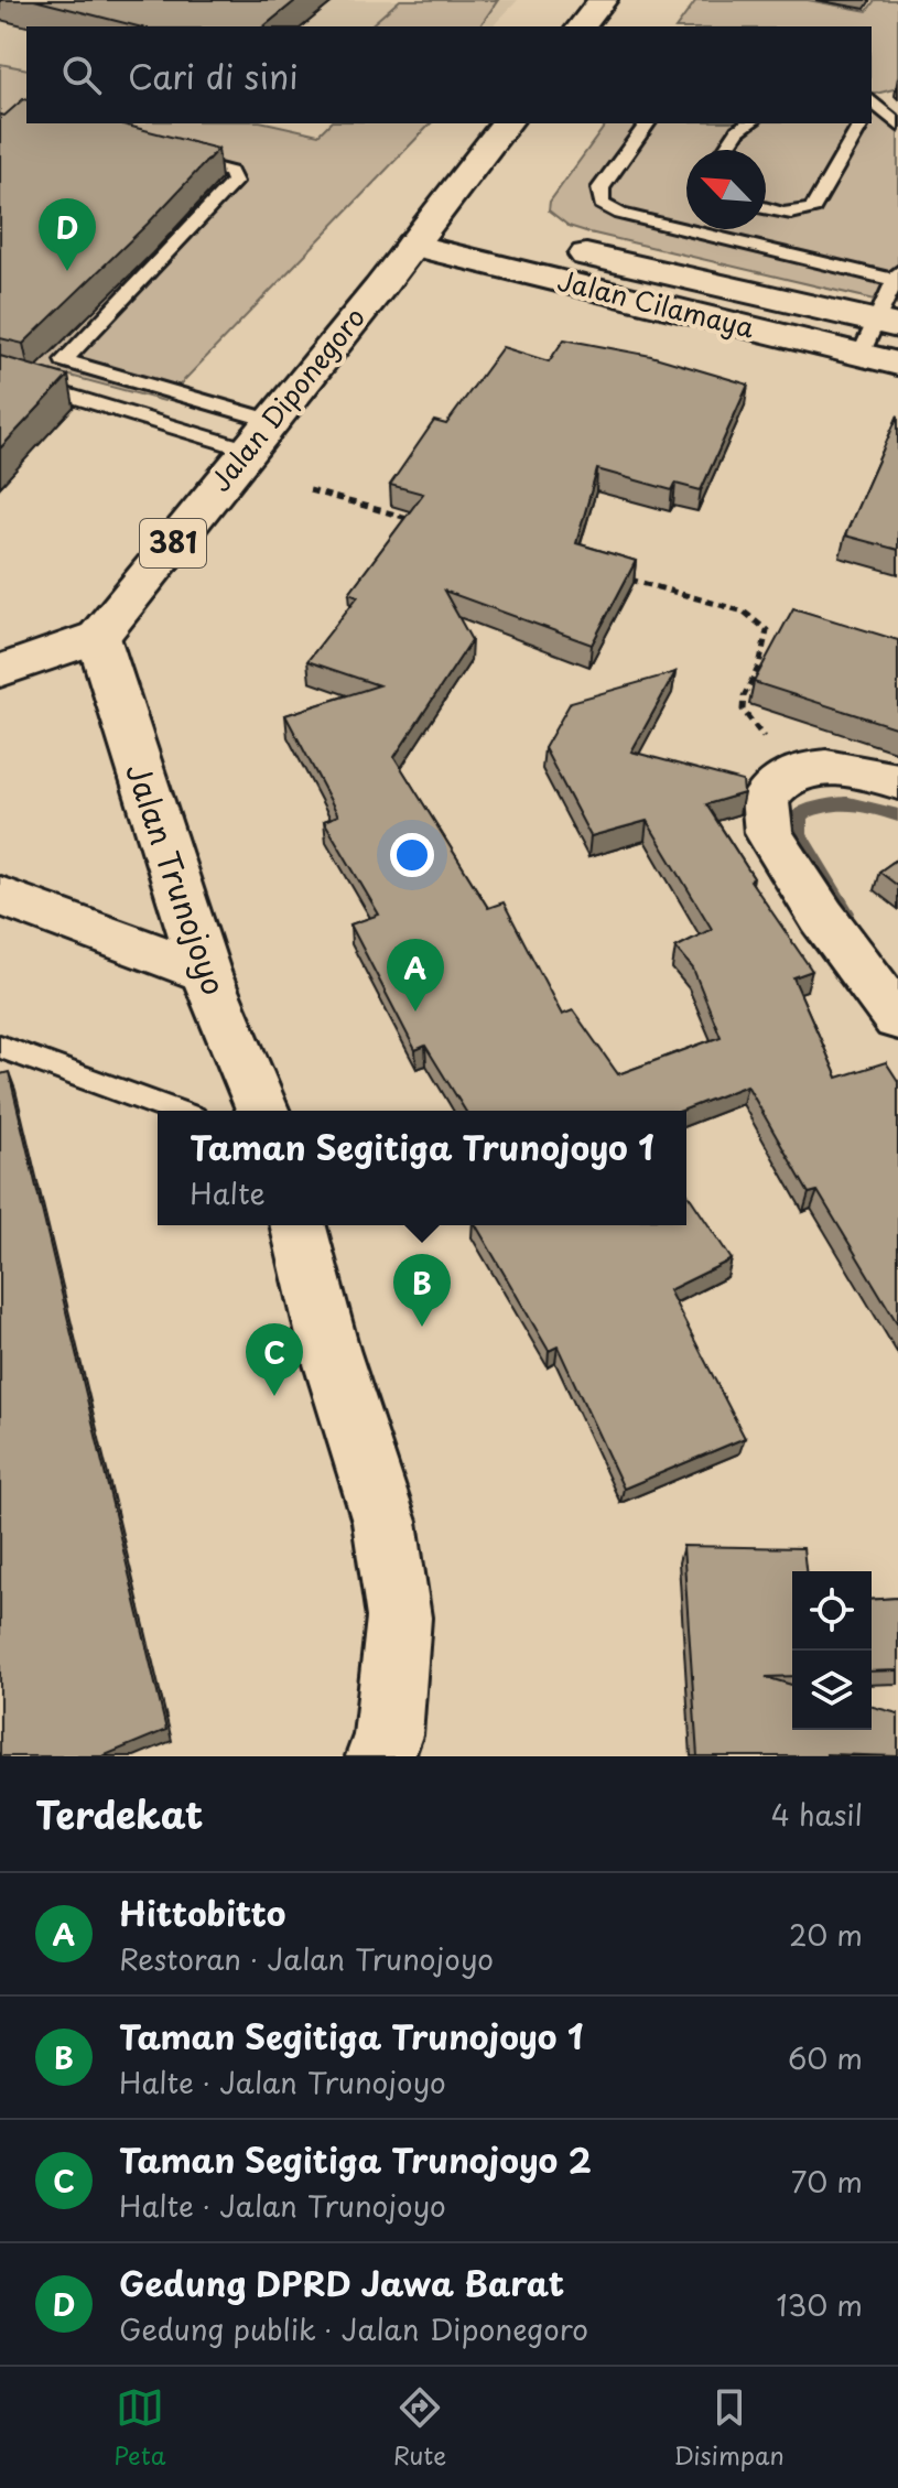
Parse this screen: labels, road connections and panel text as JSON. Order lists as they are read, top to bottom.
{
  "streets": {
    "street": [
      "Jalan Cilamaya",
      "Jalan Diponegoro",
      "381",
      "Jalan Trunojoyo"
    ]
  },
  "crossings": [
    ["Jalan Cilamaya", "Jalan Diponegoro"],
    ["Jalan Diponegoro", "Jalan Trunojoyo"]
  ],
  "north": "top left",
  "page": {
    "search": "Cari di sini",
    "pins": [
      "D",
      "A",
      "B",
      "C"
    ],
    "popup": ["Taman Segitiga Trunojoyo 1", "Halte"],
    "heading": ["Terdekat", "4 hasil"],
    "list": [
      {
        "mark": "A",
        "name": "Hittobitto",
        "note": "Restoran · Jalan Trunojoyo",
        "value": "20 m"
      },
      {
        "mark": "B",
        "name": "Taman Segitiga Trunojoyo 1",
        "note": "Halte · Jalan Trunojoyo",
        "value": "60 m"
      },
      {
        "mark": "C",
        "name": "Taman Segitiga Trunojoyo 2",
        "note": "Halte · Jalan Trunojoyo",
        "value": "70 m"
      },
      {
        "mark": "D",
        "name": "Gedung DPRD Jawa Barat",
        "note": "Gedung publik · Jalan Diponegoro",
        "value": "130 m"
      }
    ],
    "nav": ["Peta", "Rute", "Disimpan"]
  }
}
